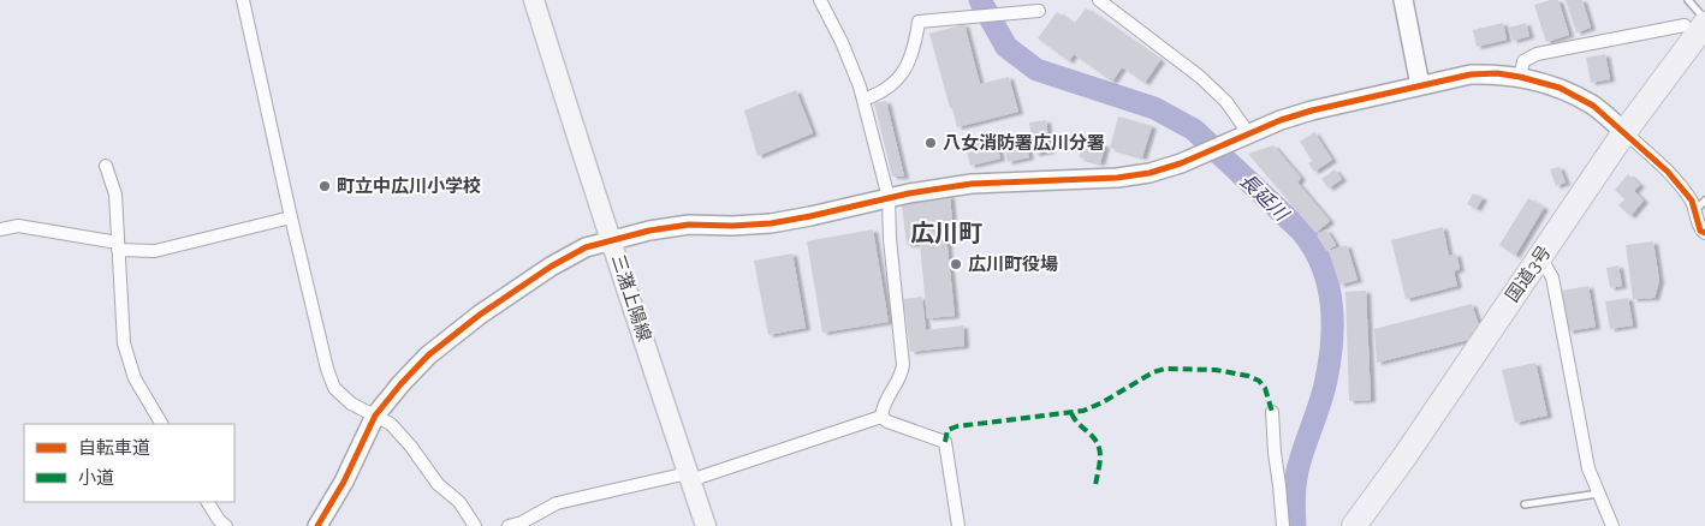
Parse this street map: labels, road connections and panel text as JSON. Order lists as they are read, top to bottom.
{
  "streets": {
    "highway": ["国道3号"],
    "main road": ["三潴上陽線"]
  },
  "districts": ["広川町"],
  "water": ["長延川"],
  "places": ["八女消防署広川分署", "町立中広川小学校", "広川町役場"],
  "legend": ["自転車道", "小道"]
}
